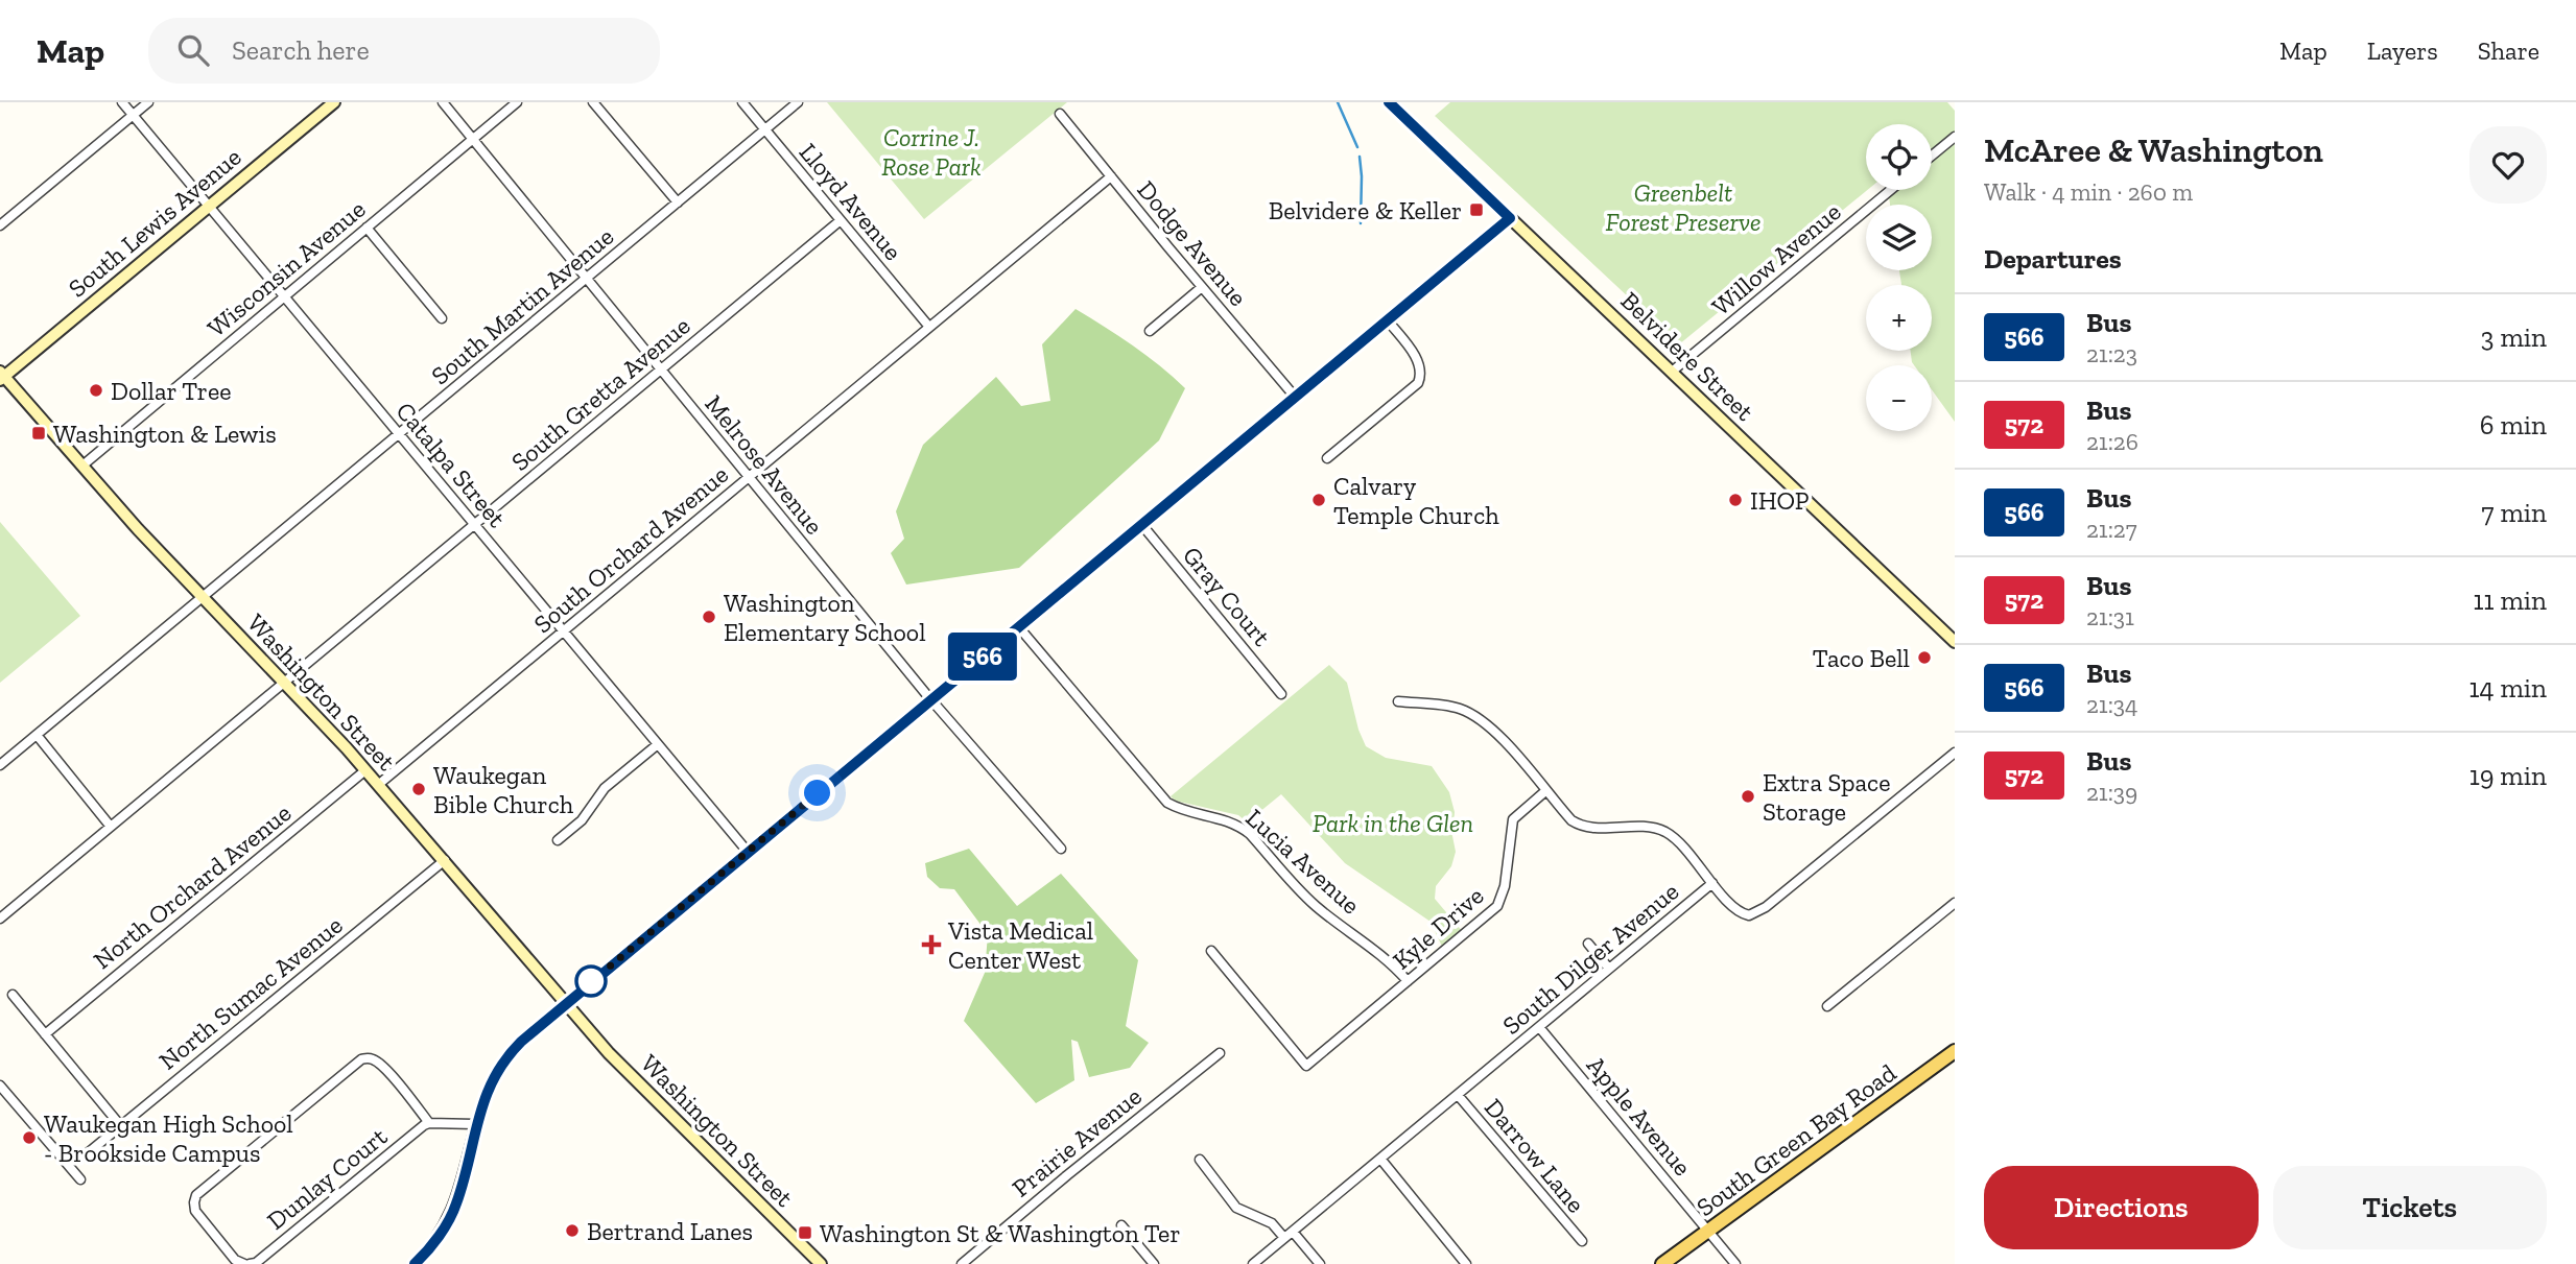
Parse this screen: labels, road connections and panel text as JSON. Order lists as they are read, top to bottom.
{
  "streets": {
    "main road": [
      "South Lewis Avenue",
      "Belvidere Street",
      "Washington Street",
      "South Green Bay Road"
    ],
    "street": [
      "Lloyd Avenue",
      "Dodge Avenue",
      "Willow Avenue",
      "Wisconsin Avenue",
      "South Martin Avenue",
      "South Gretta Avenue",
      "Catalpa Street",
      "Melrose Avenue",
      "South Orchard Avenue",
      "Gray Court",
      "Lucia Avenue",
      "North Orchard Avenue",
      "Kyle Drive",
      "South Dilger Avenue",
      "North Sumac Avenue",
      "Apple Avenue",
      "Prairie Avenue",
      "Darrow Lane",
      "Dunlay Court"
    ]
  },
  "crossings": [
    ["Lloyd Avenue", "South Martin Avenue"],
    ["Lloyd Avenue", "South Gretta Avenue"],
    ["Lloyd Avenue", "South Orchard Avenue"],
    ["South Lewis Avenue", "Catalpa Street"],
    ["South Lewis Avenue", "Washington Street"],
    ["Dodge Avenue", "South Orchard Avenue"],
    ["Willow Avenue", "Belvidere Street"],
    ["Wisconsin Avenue", "Catalpa Street"],
    ["Wisconsin Avenue", "Melrose Avenue"],
    ["Wisconsin Avenue", "Washington Street"],
    ["South Martin Avenue", "Catalpa Street"],
    ["South Martin Avenue", "Melrose Avenue"],
    ["South Martin Avenue", "Washington Street"],
    ["South Gretta Avenue", "Catalpa Street"],
    ["South Gretta Avenue", "Melrose Avenue"],
    ["South Gretta Avenue", "Washington Street"],
    ["Catalpa Street", "South Orchard Avenue"],
    ["Melrose Avenue", "South Orchard Avenue"],
    ["South Orchard Avenue", "Washington Street"],
    ["Washington Street", "North Orchard Avenue"],
    ["Washington Street", "North Sumac Avenue"],
    ["Lucia Avenue", "Kyle Drive"],
    ["South Dilger Avenue", "Apple Avenue"],
    ["South Dilger Avenue", "Darrow Lane"],
    ["Apple Avenue", "South Green Bay Road"]
  ],
  "parks": ["Corrine J. Rose Park", "Greenbelt Forest Preserve", "Park in the Glen"],
  "places": {
    "transit": ["Belvidere & Keller", "Washington & Lewis", "Washington St & Washington Ter"],
    "other": [
      "Dollar Tree",
      "Calvary Temple Church",
      "IHOP",
      "Washington Elementary School",
      "Taco Bell",
      "Waukegan Bible Church",
      "Extra Space Storage",
      "Waukegan High School - Brookside Campus",
      "Bertrand Lanes"
    ],
    "health": ["Vista Medical Center West"]
  },
  "lines": ["bus line 566"],
  "page": {
    "header": "Map",
    "search": "Search here",
    "nav": ["Map", "Layers", "Share"],
    "on_map": "566",
    "heading": [
      ["McAree & Washington", "Walk · 4 min · 260 m"],
      "Departures"
    ],
    "map_buttons": ["+", "−"],
    "list": [
      {
        "mark": "566",
        "name": "Bus",
        "note": "21:23",
        "value": "3 min"
      },
      {
        "mark": "572",
        "name": "Bus",
        "note": "21:26",
        "value": "6 min"
      },
      {
        "mark": "566",
        "name": "Bus",
        "note": "21:27",
        "value": "7 min"
      },
      {
        "mark": "572",
        "name": "Bus",
        "note": "21:31",
        "value": "11 min"
      },
      {
        "mark": "566",
        "name": "Bus",
        "note": "21:34",
        "value": "14 min"
      },
      {
        "mark": "572",
        "name": "Bus",
        "note": "21:39",
        "value": "19 min"
      }
    ],
    "buttons": ["Directions", "Tickets"]
  }
}
